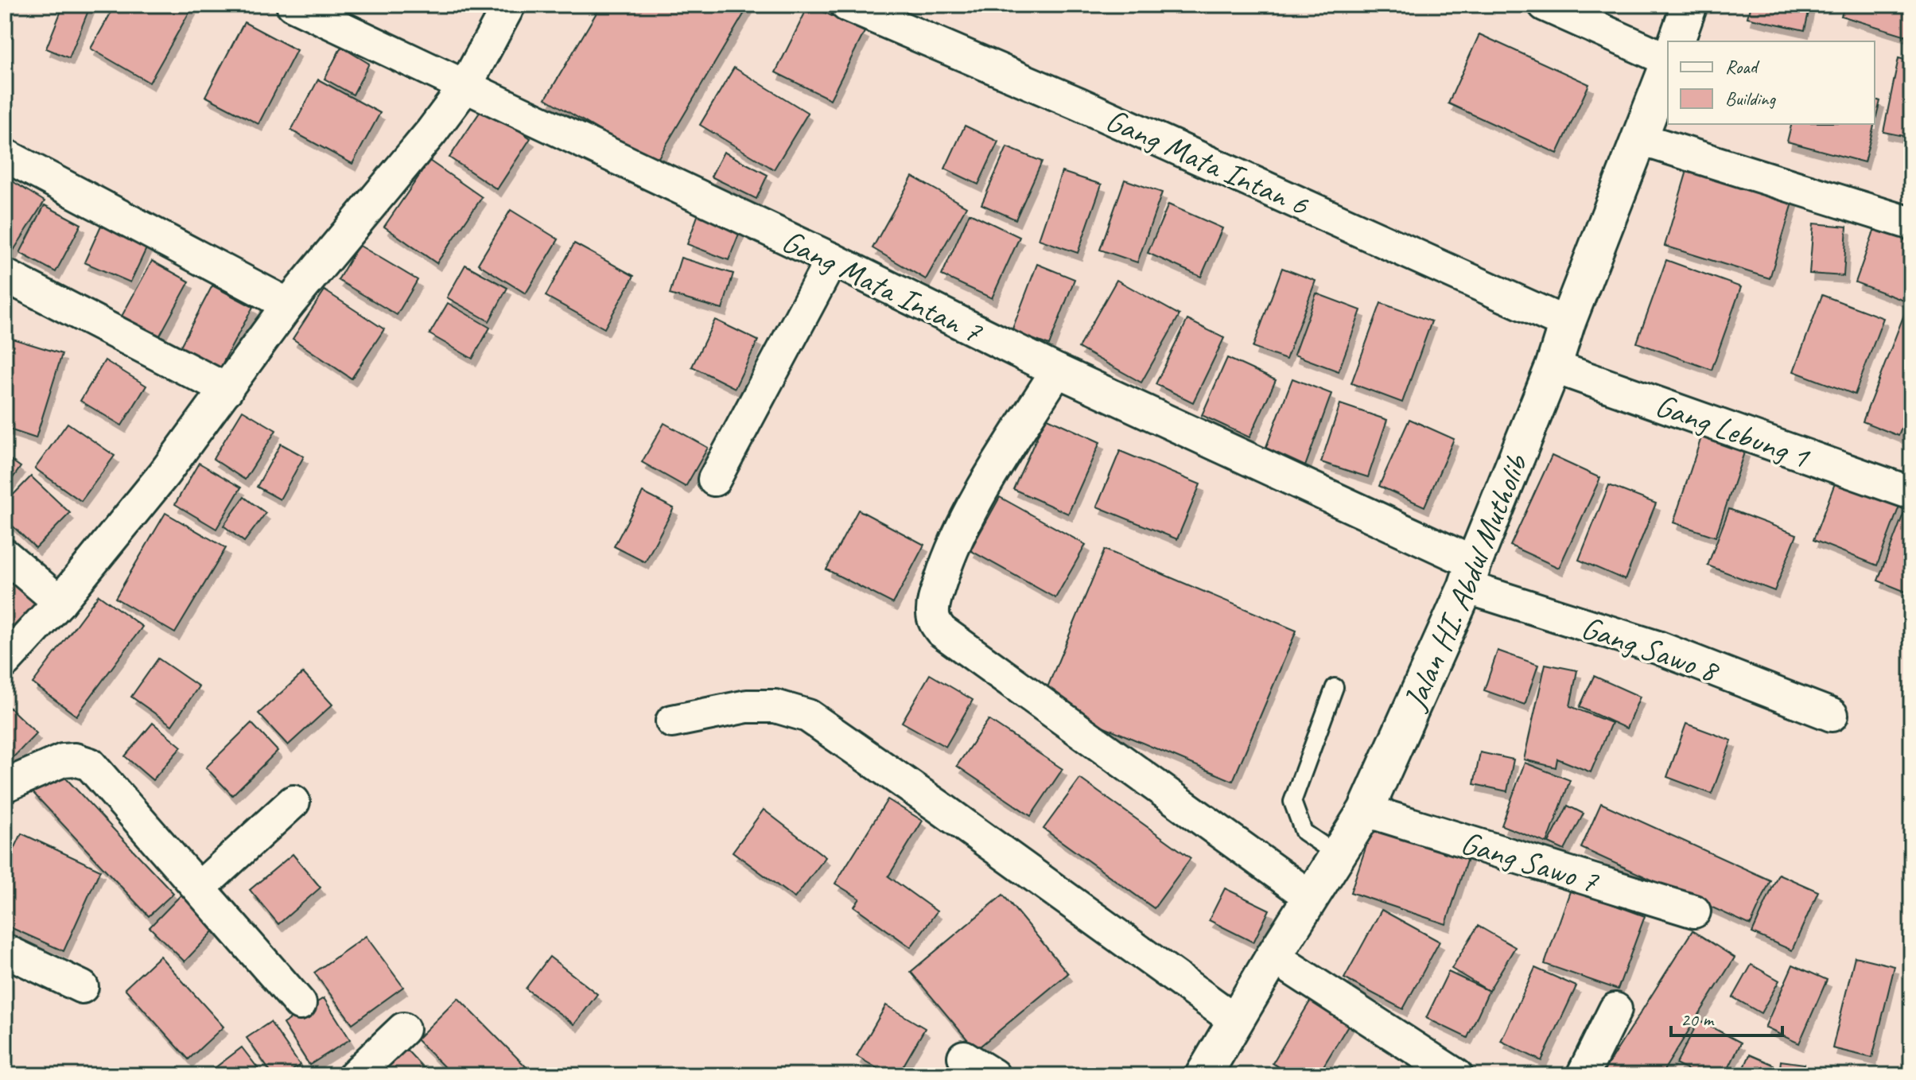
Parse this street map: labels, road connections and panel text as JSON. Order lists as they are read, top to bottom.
{
  "streets": {
    "street": [
      "Gang Mata Intan 6",
      "Gang Mata Intan 7",
      "Gang Lebung 1",
      "Jalan HI. Abdul Mutholib",
      "Gang Sawo 8",
      "Gang Sawo 7"
    ]
  },
  "crossings": [
    ["Gang Mata Intan 6", "Jalan HI. Abdul Mutholib"],
    ["Gang Mata Intan 7", "Jalan HI. Abdul Mutholib"],
    ["Gang Mata Intan 7", "Gang Sawo 8"],
    ["Gang Lebung 1", "Jalan HI. Abdul Mutholib"],
    ["Jalan HI. Abdul Mutholib", "Gang Sawo 8"],
    ["Jalan HI. Abdul Mutholib", "Gang Sawo 7"]
  ],
  "legend": ["Road", "Building"],
  "scale_bar": "20 m"
}
